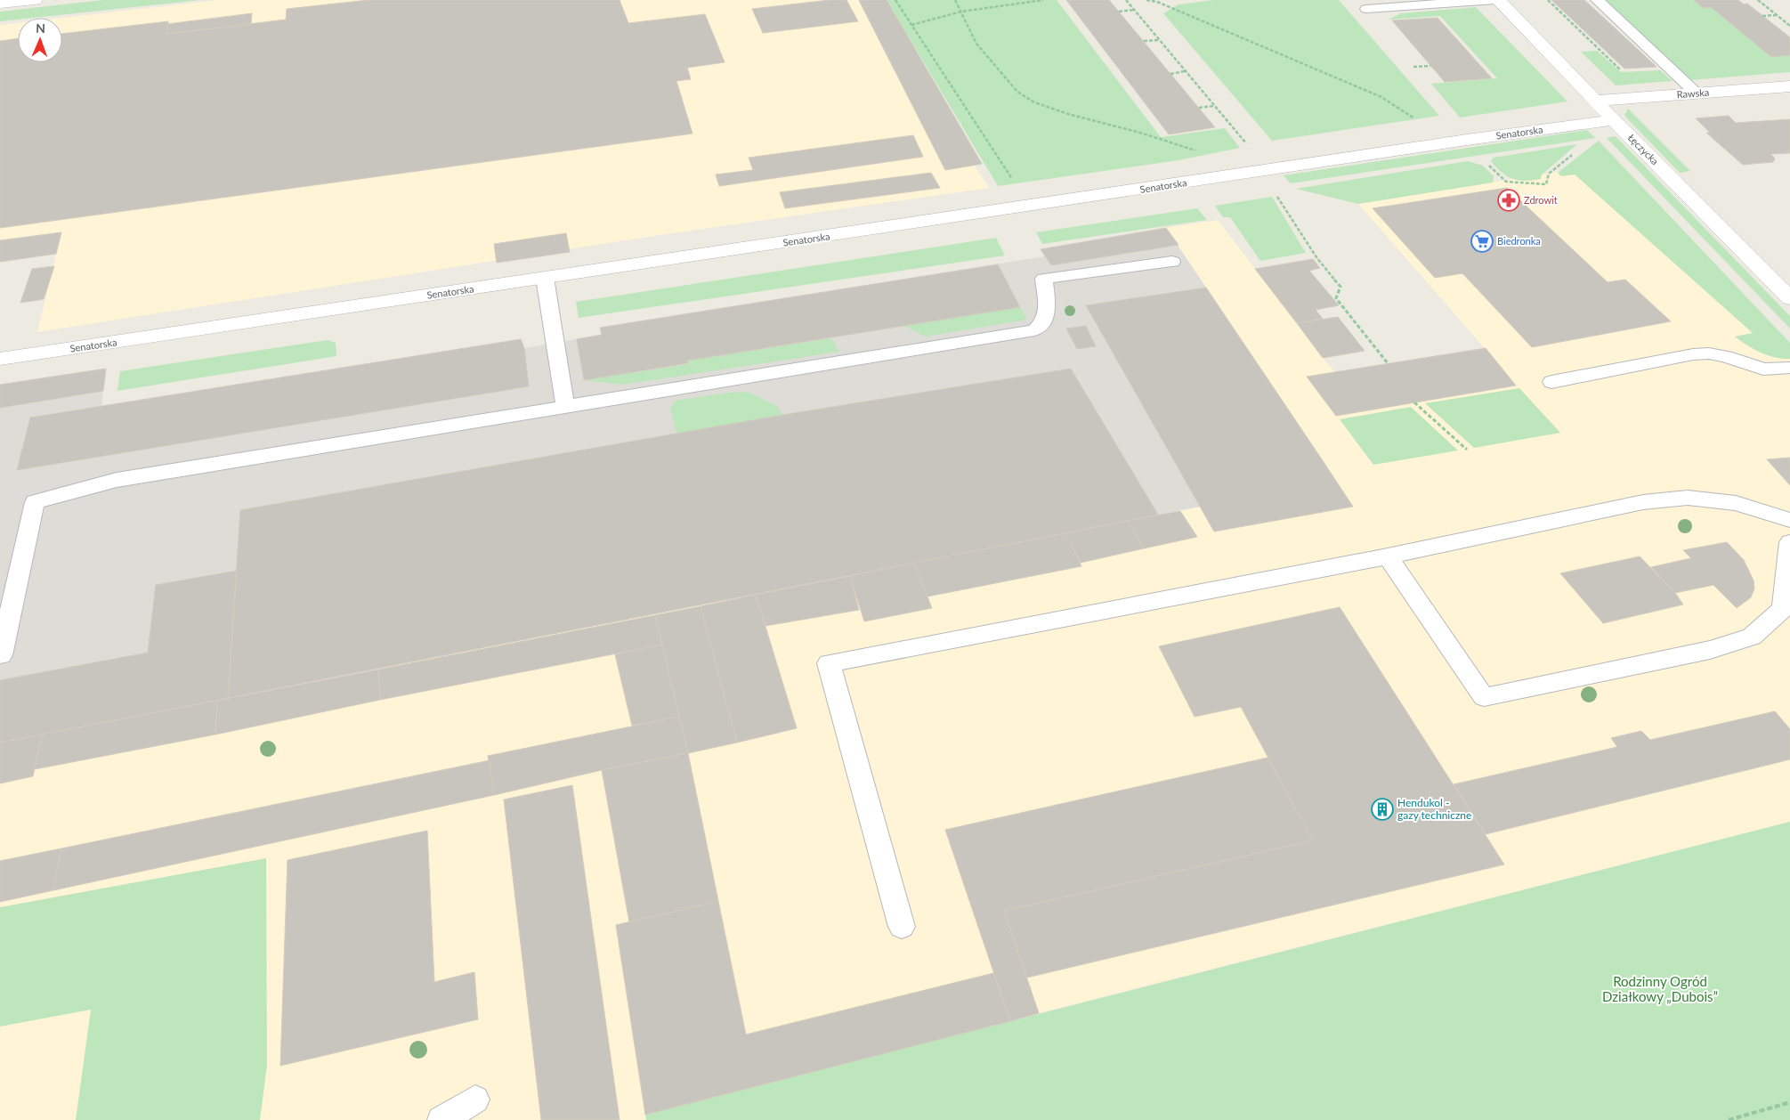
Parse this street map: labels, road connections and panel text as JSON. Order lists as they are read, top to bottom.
{
  "streets": {
    "street": ["Rawska", "Senatorska", "Łęczycka"]
  },
  "crossings": [
    ["Rawska", "Łęczycka"],
    ["Senatorska", "Łęczycka"]
  ],
  "parks": ["Rodzinny Ogród Działkowy „Dubois”"],
  "places": {
    "pharmacy": ["Zdrowit"],
    "supermarket": ["Biedronka"],
    "building": ["Hendukol - gazy techniczne"]
  },
  "north": "top"
}
